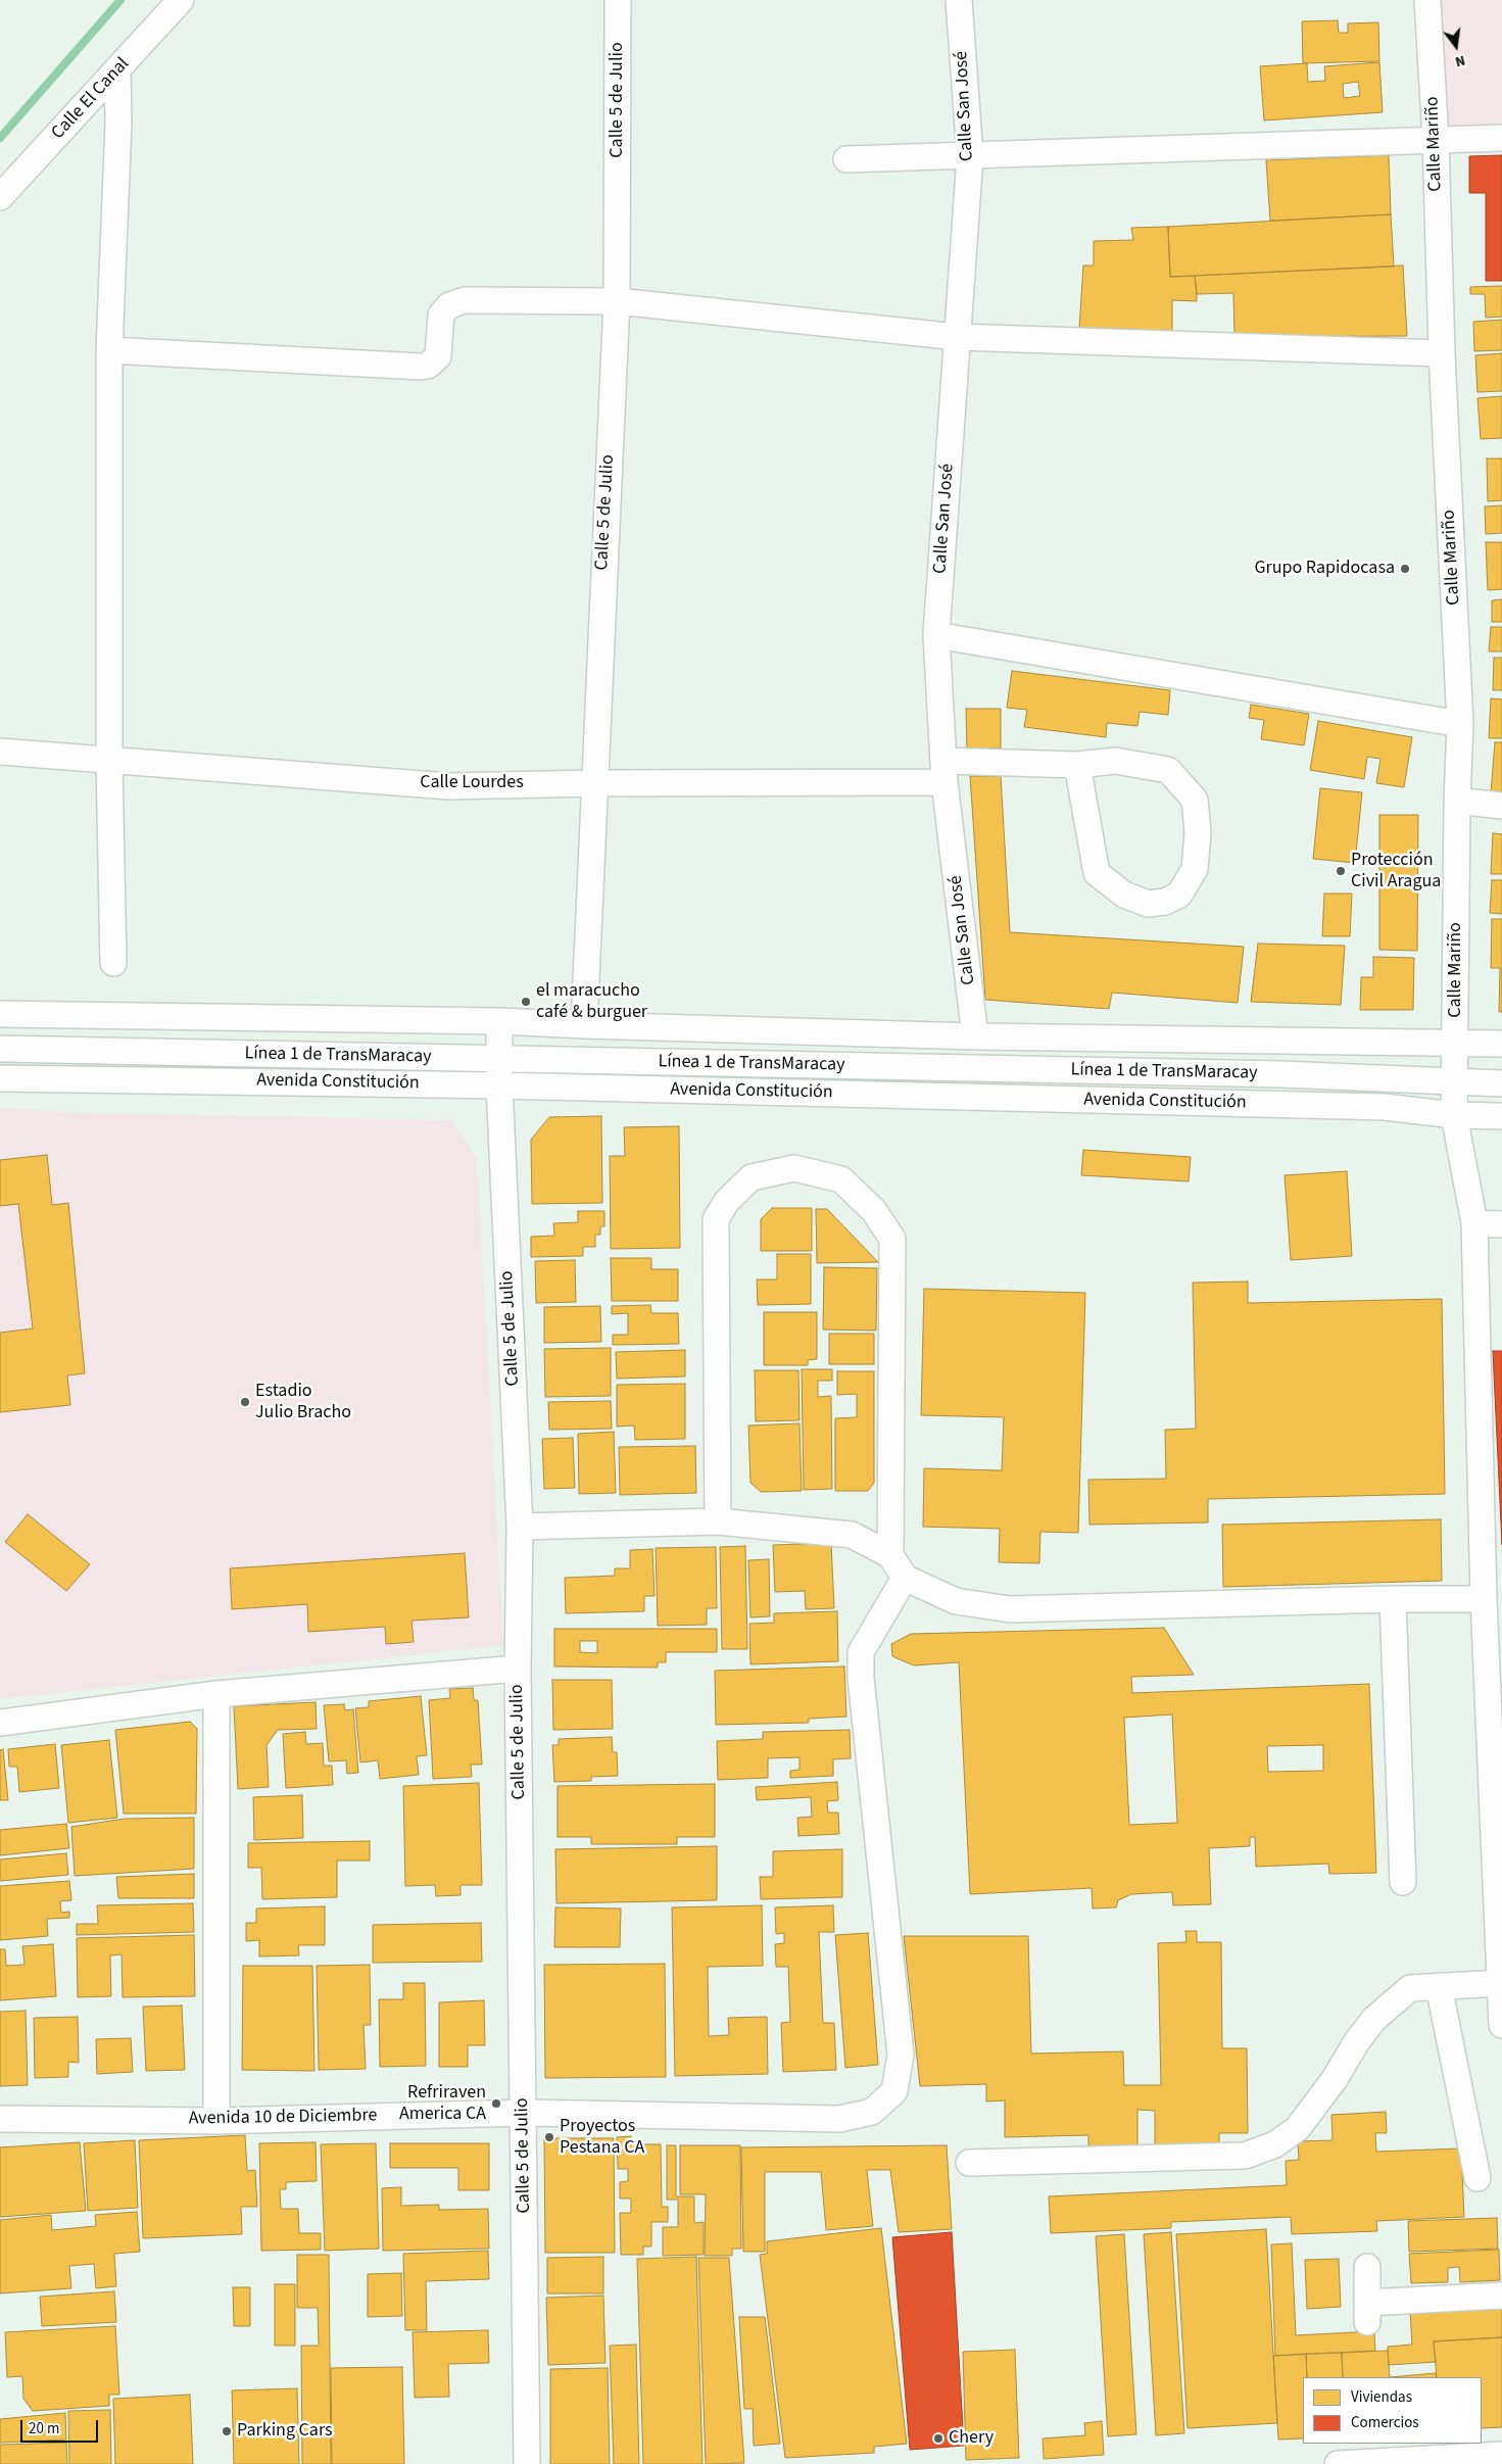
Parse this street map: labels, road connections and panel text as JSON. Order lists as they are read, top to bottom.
{
  "streets": {
    "street": [
      "Calle El Canal",
      "Calle 5 de Julio",
      "Calle San José",
      "Calle Mariño",
      "Calle Lourdes",
      "Línea 1 de TransMaracay",
      "Avenida Constitución",
      "Avenida 10 de Diciembre"
    ]
  },
  "crossings": [
    ["Calle 5 de Julio", "Calle Lourdes"],
    ["Calle 5 de Julio", "Línea 1 de TransMaracay"],
    ["Calle 5 de Julio", "Avenida Constitución"],
    ["Calle 5 de Julio", "Avenida 10 de Diciembre"],
    ["Calle San José", "Calle Lourdes"],
    ["Calle Mariño", "Línea 1 de TransMaracay"],
    ["Calle Mariño", "Avenida Constitución"]
  ],
  "places": [
    "Grupo Rapidocasa",
    "Protección Civil Aragua",
    "el maracucho café & burguer",
    "Estadio Julio Bracho",
    "Refriraven America CA",
    "Proyectos Pestana CA",
    "Parking Cars",
    "Chery"
  ],
  "legend": ["Viviendas", "Comercios"],
  "scale_bar": "20 m",
  "north": "bottom"
}
